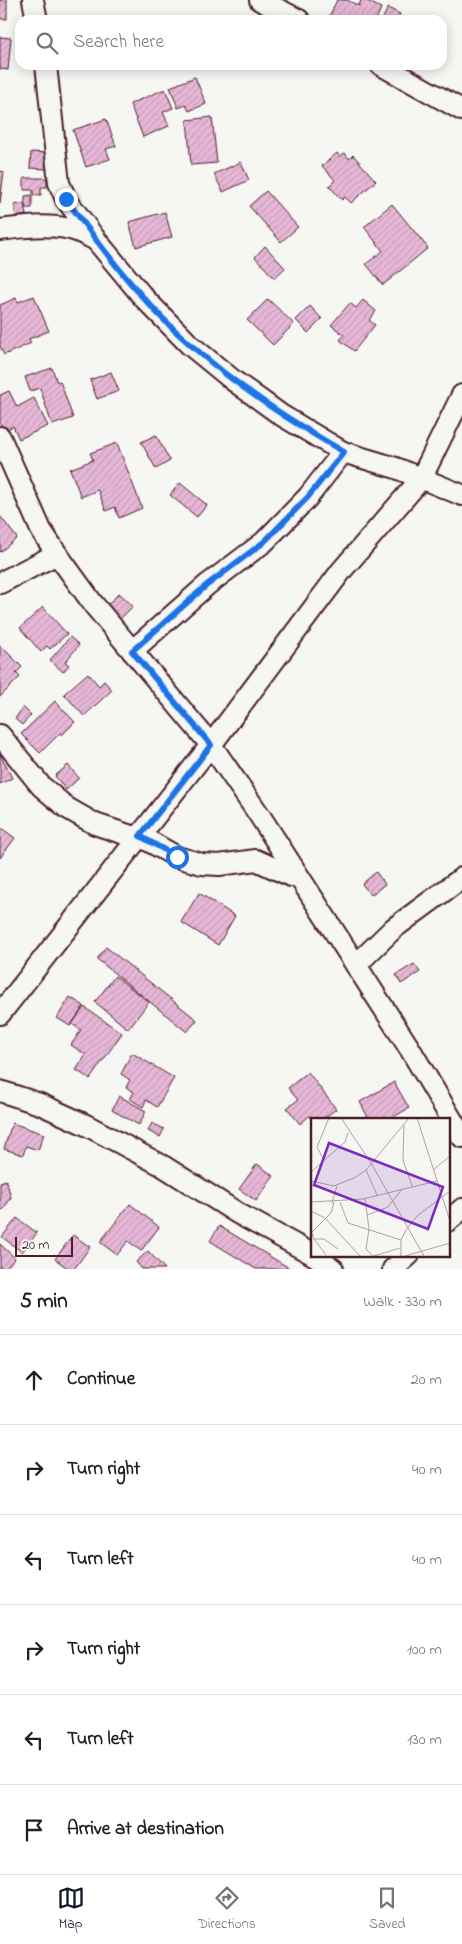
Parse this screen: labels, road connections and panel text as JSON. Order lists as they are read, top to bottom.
{
  "scale_bar": "20 m",
  "page": {
    "search": "Search here",
    "scale": "20 m",
    "heading": ["5 min", "Walk · 330 m"],
    "list": [
      ["Continue", "20 m"],
      ["Turn right", "40 m"],
      ["Turn left", "40 m"],
      ["Turn right", "100 m"],
      ["Turn left", "130 m"],
      "Arrive at destination"
    ],
    "nav": ["Map", "Directions", "Saved"]
  }
}
